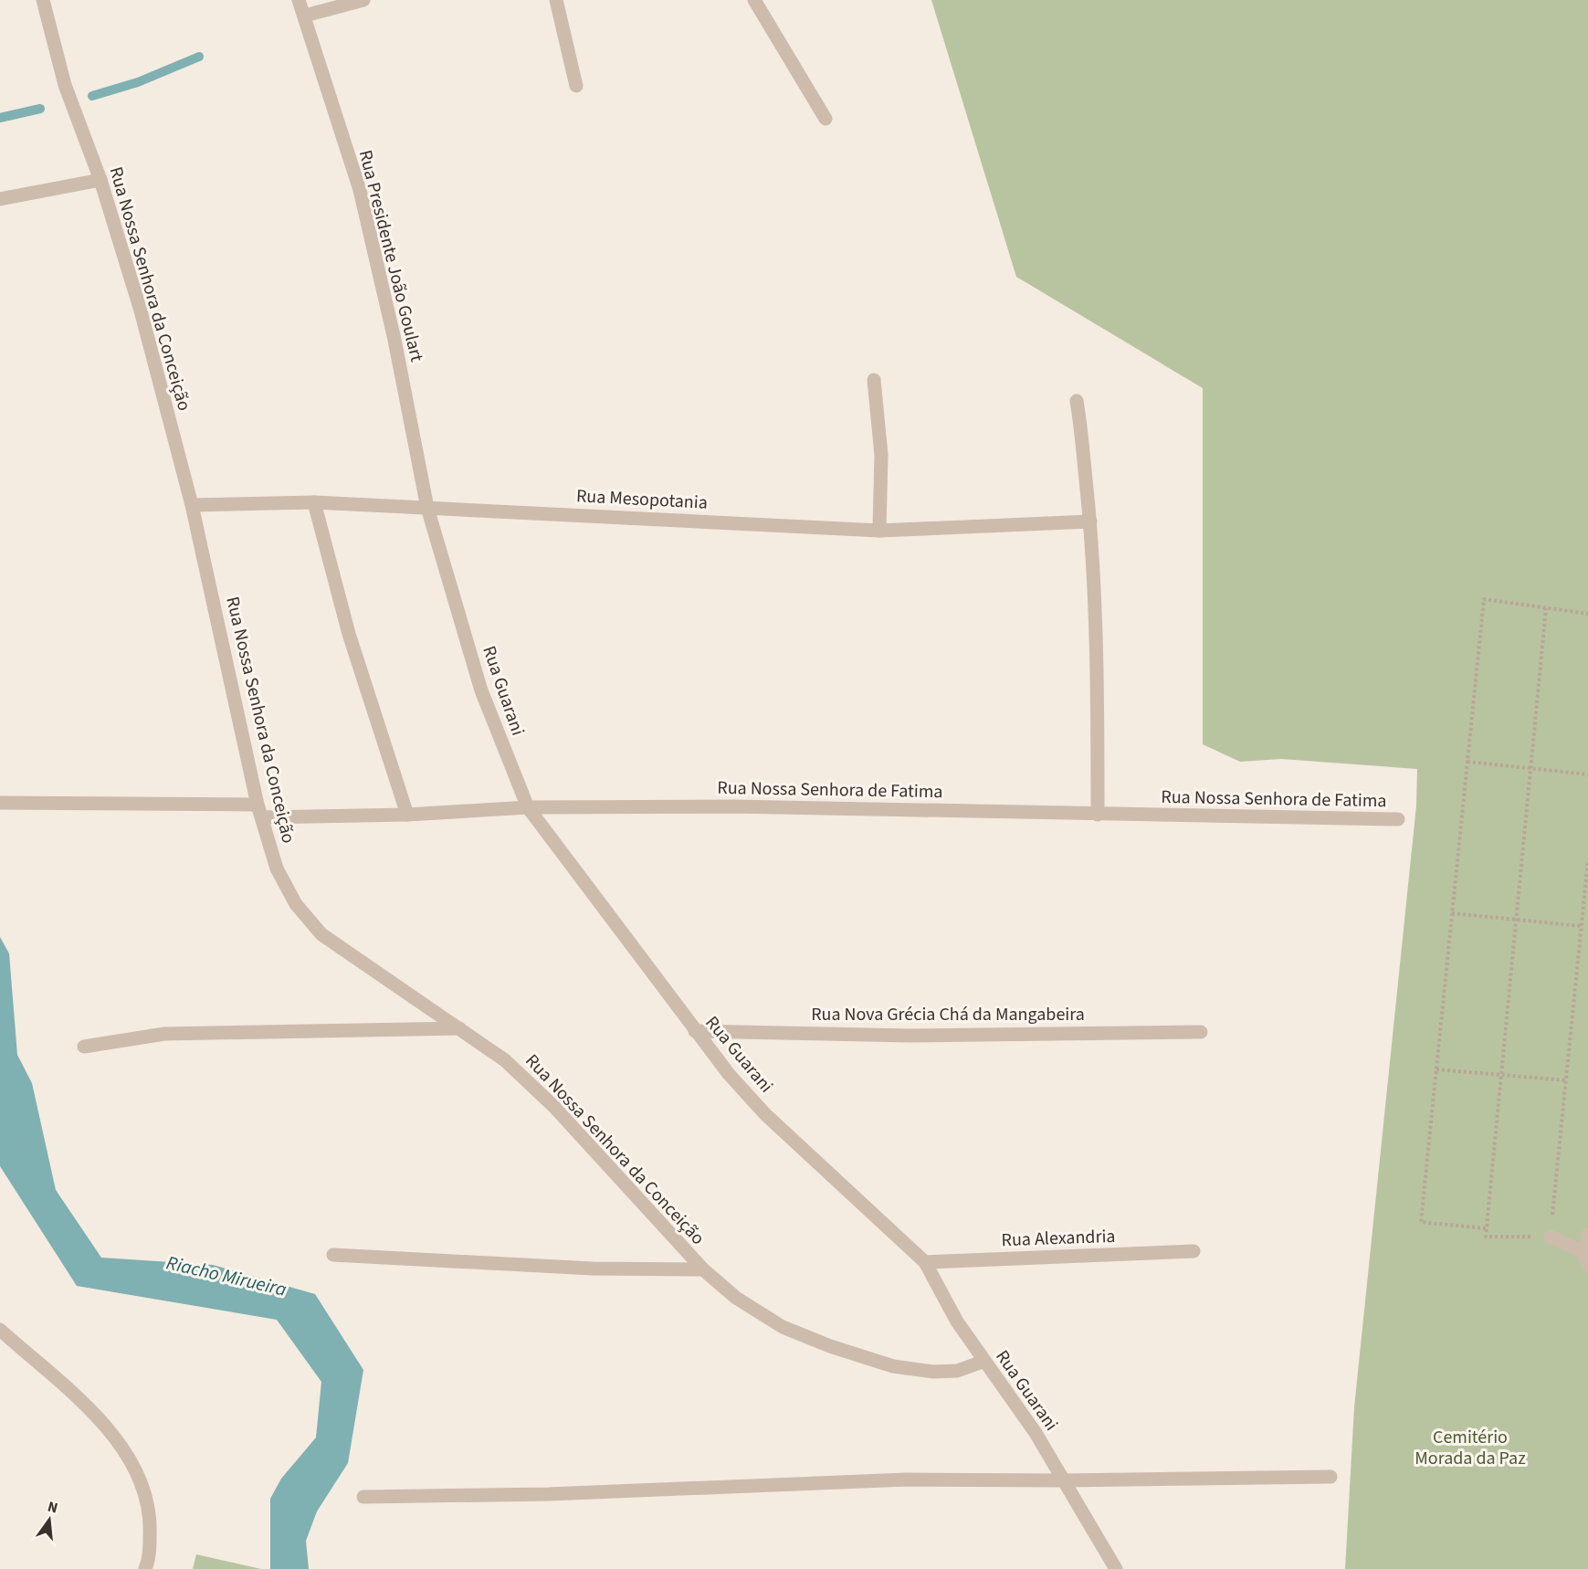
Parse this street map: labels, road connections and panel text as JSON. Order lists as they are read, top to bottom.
{
  "streets": {
    "street": [
      "Rua Presidente João Goulart",
      "Rua Nossa Senhora da Conceição",
      "Rua Mesopotania",
      "Rua Guarani",
      "Rua Nossa Senhora de Fatima",
      "Rua Nova Grécia Chá da Mangabeira",
      "Rua Alexandria"
    ]
  },
  "crossings": [
    ["Rua Presidente João Goulart", "Rua Mesopotania"],
    ["Rua Presidente João Goulart", "Rua Guarani"],
    ["Rua Nossa Senhora da Conceição", "Rua Mesopotania"],
    ["Rua Nossa Senhora da Conceição", "Rua Guarani"],
    ["Rua Nossa Senhora da Conceição", "Rua Nossa Senhora de Fatima"],
    ["Rua Mesopotania", "Rua Guarani"],
    ["Rua Guarani", "Rua Nossa Senhora de Fatima"],
    ["Rua Guarani", "Rua Nova Grécia Chá da Mangabeira"],
    ["Rua Guarani", "Rua Alexandria"]
  ],
  "water": ["Riacho Mirueira"],
  "parks": ["Cemitério Morada da Paz"],
  "north": "top"
}
